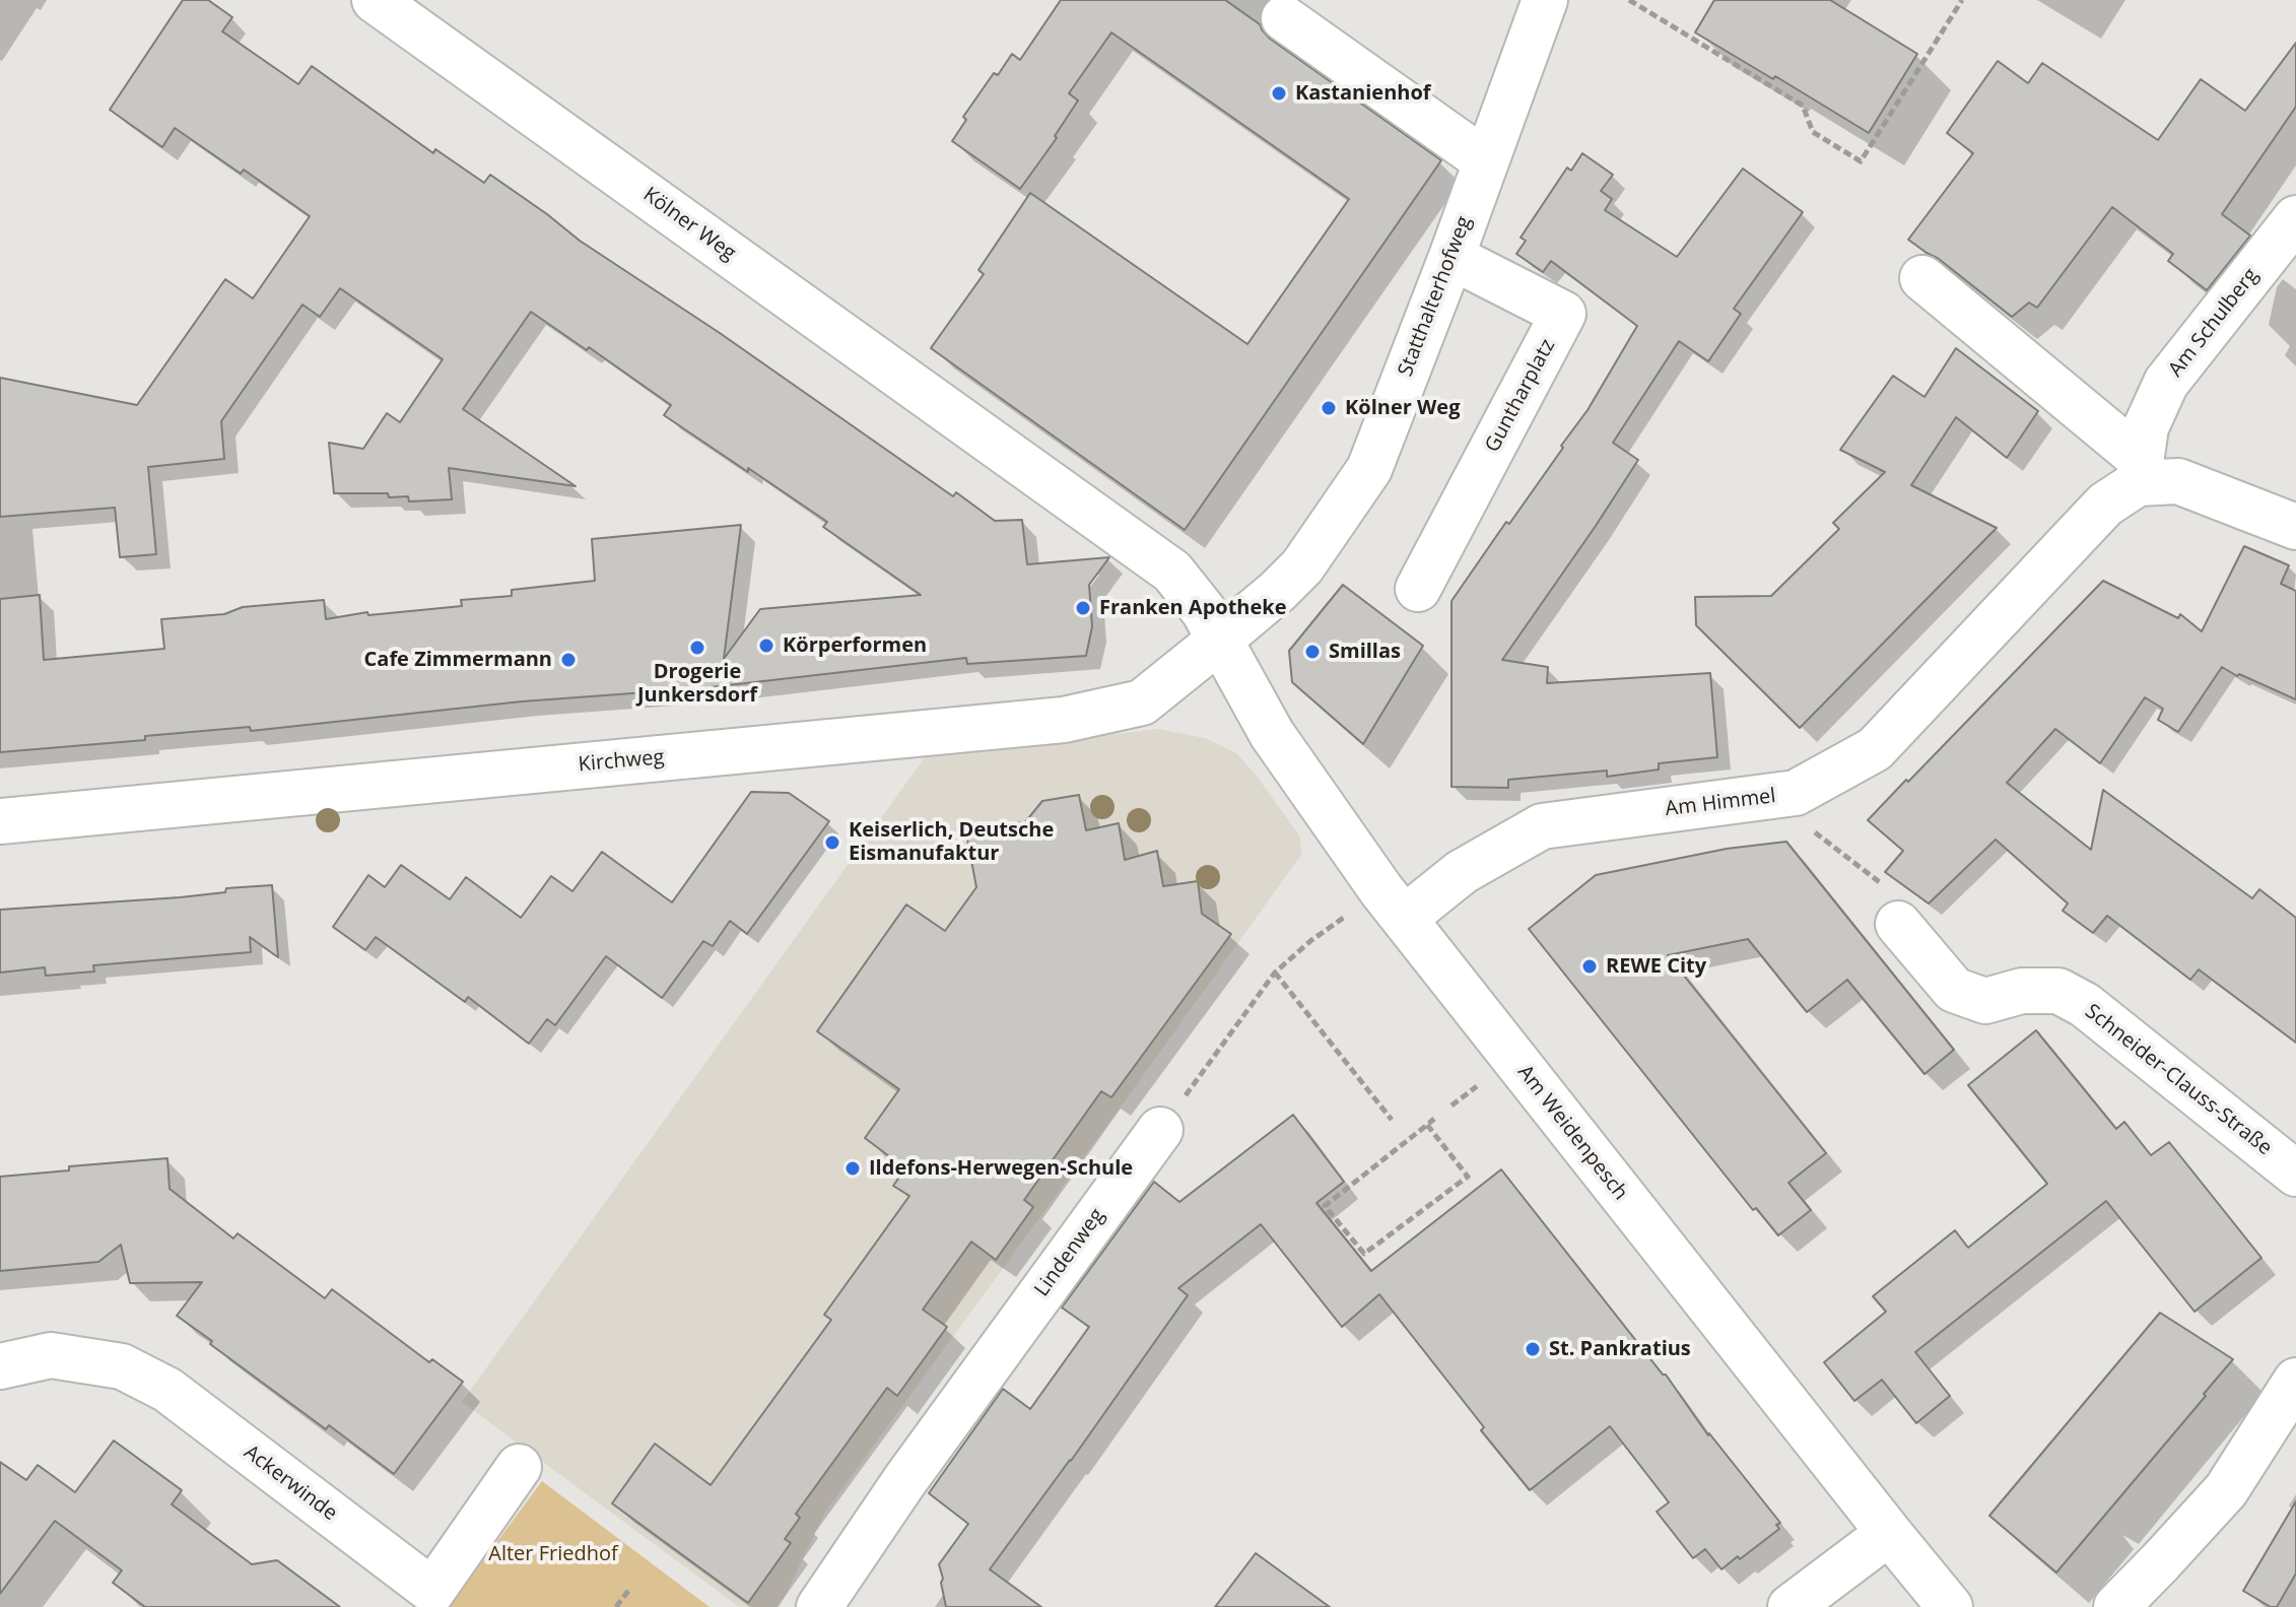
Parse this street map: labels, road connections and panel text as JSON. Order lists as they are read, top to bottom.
{
  "streets": {
    "street": [
      "Kölner Weg",
      "Statthalterhofweg",
      "Am Schulberg",
      "Guntharplatz",
      "Kirchweg",
      "Am Himmel",
      "Schneider-Clauss-Straße",
      "Am Weidenpesch",
      "Lindenweg",
      "Ackerwinde"
    ]
  },
  "crossings": [
    ["Kölner Weg", "Statthalterhofweg"],
    ["Kölner Weg", "Kirchweg"],
    ["Kölner Weg", "Am Weidenpesch"],
    ["Statthalterhofweg", "Guntharplatz"],
    ["Statthalterhofweg", "Kirchweg"],
    ["Statthalterhofweg", "Am Weidenpesch"],
    ["Am Schulberg", "Am Himmel"],
    ["Kirchweg", "Am Weidenpesch"],
    ["Am Himmel", "Am Weidenpesch"]
  ],
  "parks": ["Alter Friedhof"],
  "places": [
    "Kastanienhof",
    "Kölner Weg",
    "Franken Apotheke",
    "Körperformen",
    "Drogerie Junkersdorf",
    "Smillas",
    "Cafe Zimmermann",
    "Keiserlich, Deutsche Eismanufaktur",
    "REWE City",
    "Ildefons-Herwegen-Schule",
    "St. Pankratius"
  ]
}
